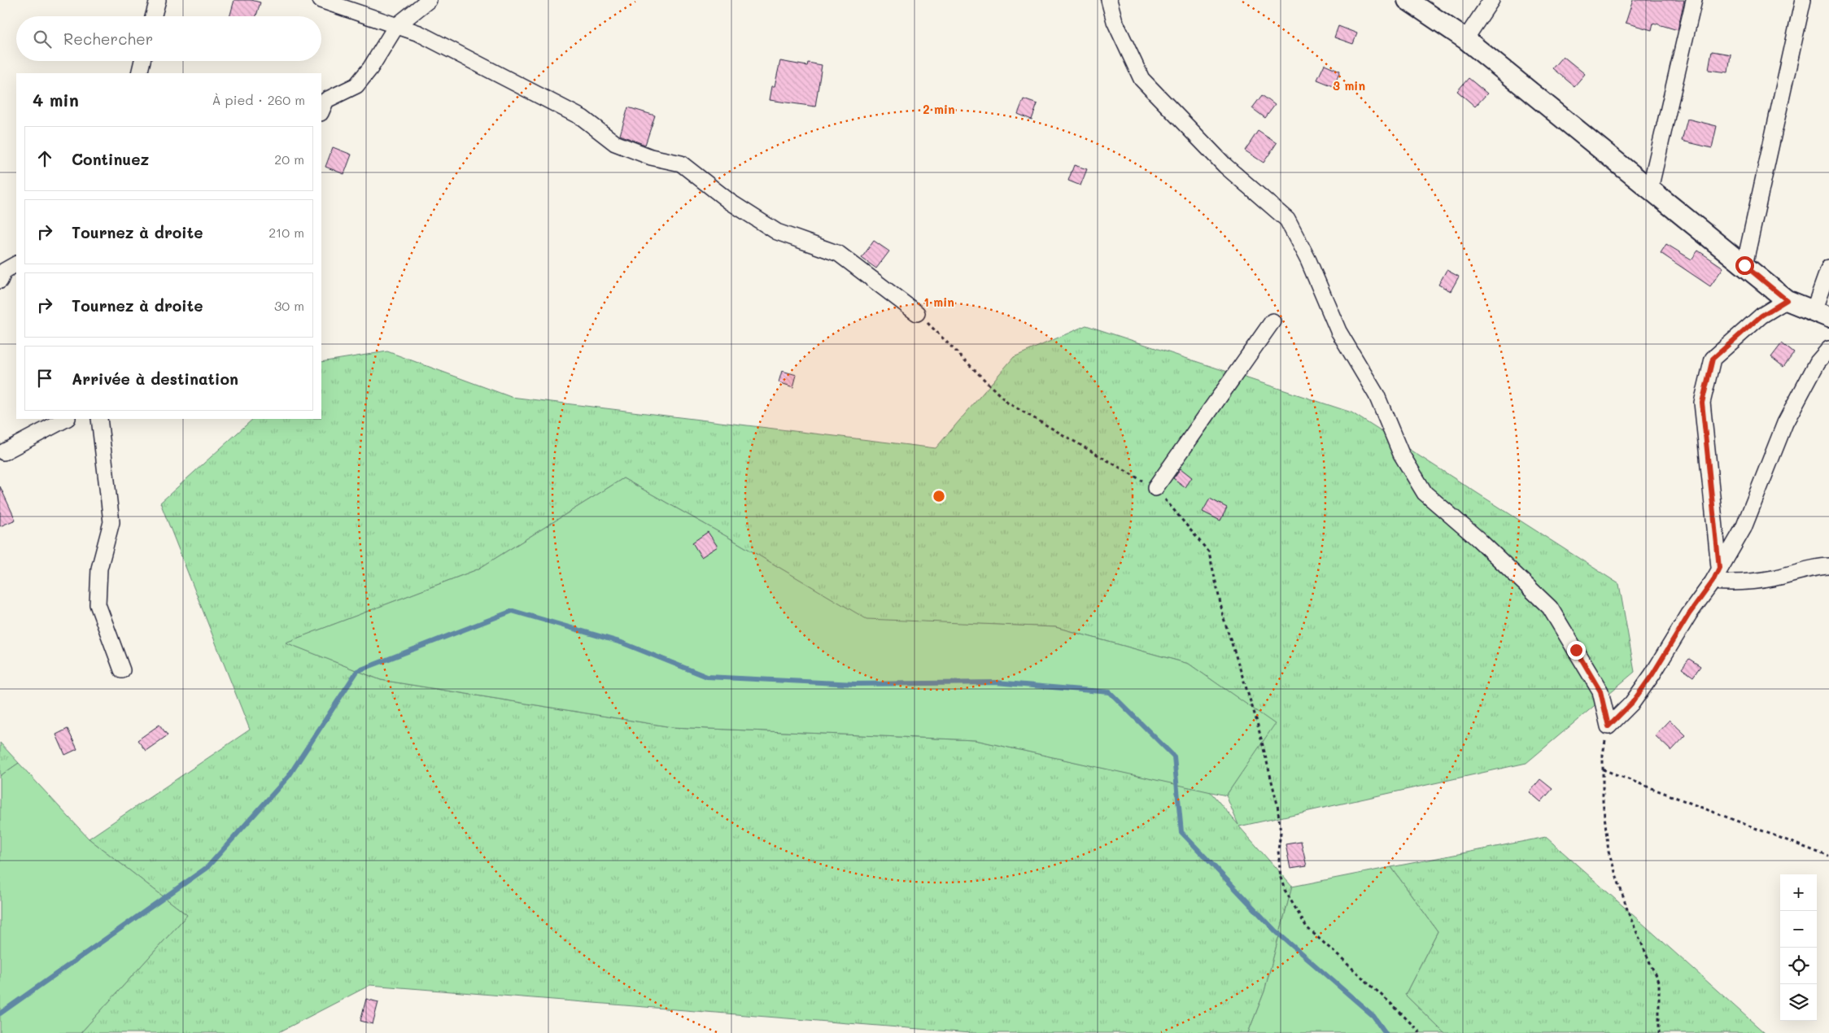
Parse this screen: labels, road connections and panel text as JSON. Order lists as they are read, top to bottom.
{
  "page": {
    "search": "Rechercher",
    "heading": ["4 min", "À pied · 260 m"],
    "list": [
      ["Continuez", "20 m"],
      ["Tournez à droite", "210 m"],
      ["Tournez à droite", "30 m"],
      "Arrivée à destination"
    ],
    "map_buttons": ["+", "−"]
  },
  "rings": ["3 min", "2 min", "1 min"]
}
